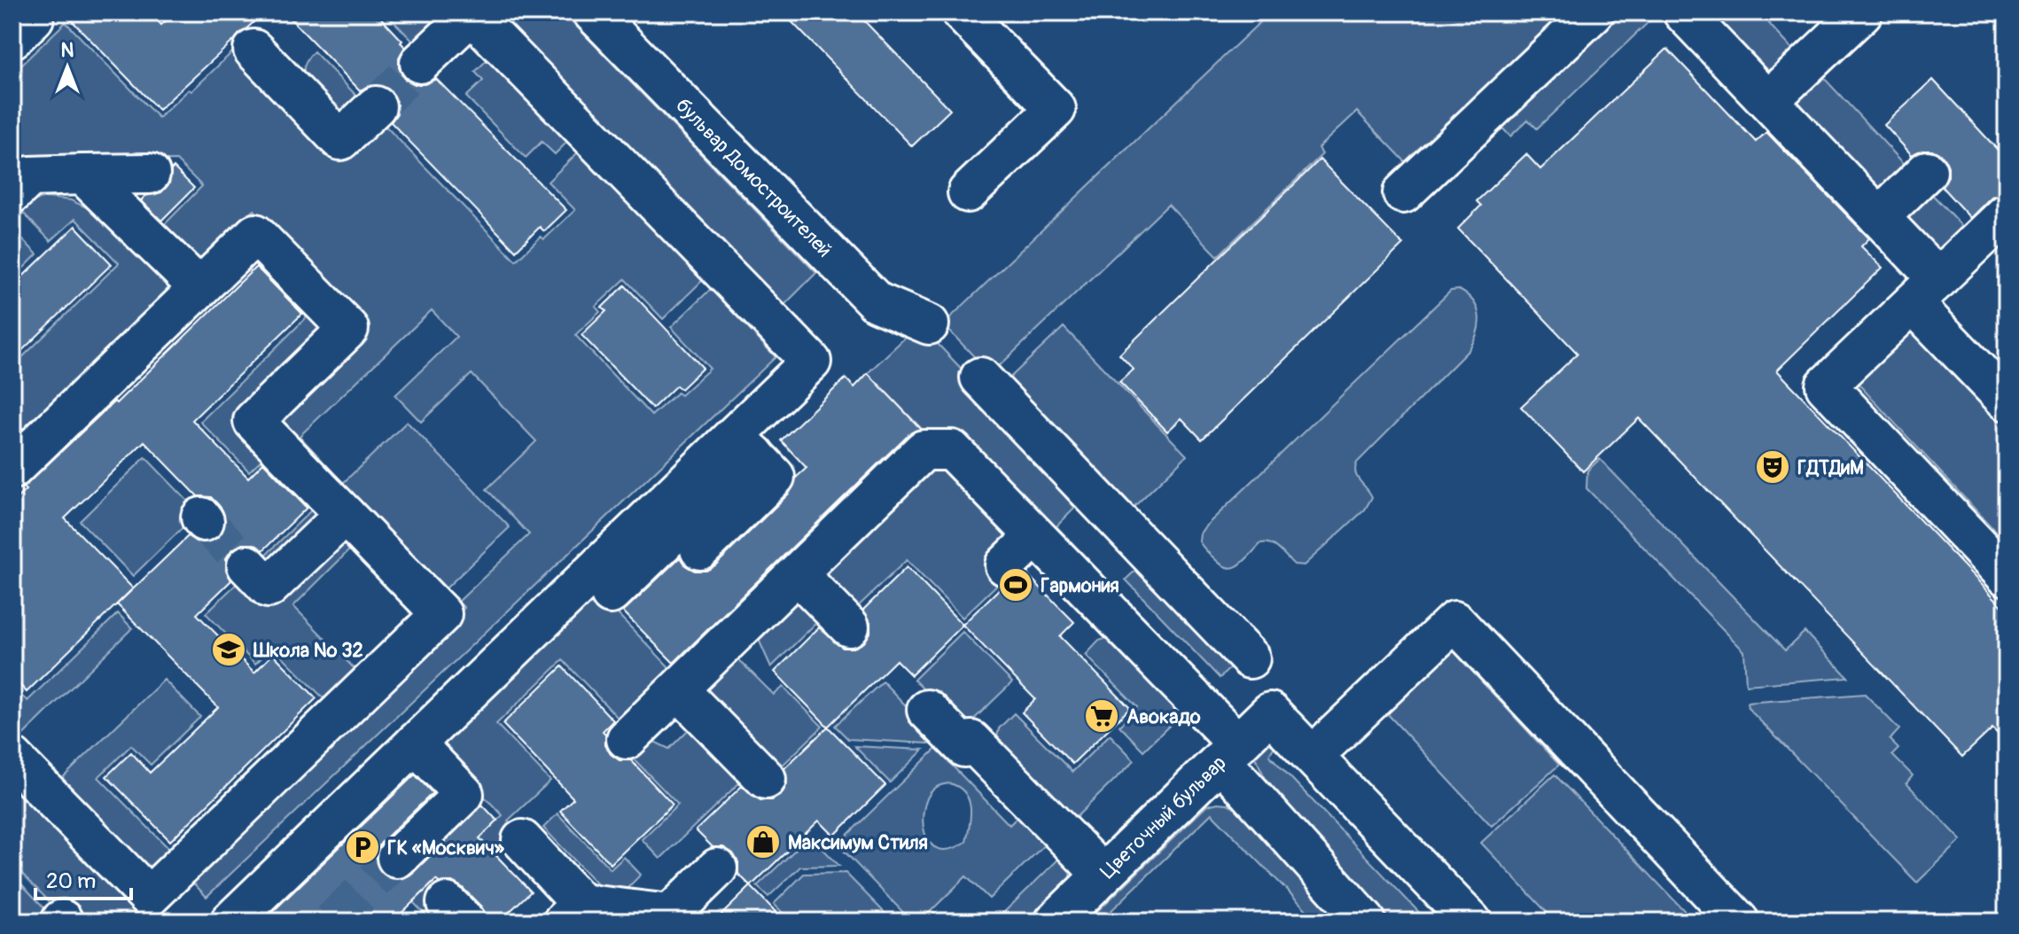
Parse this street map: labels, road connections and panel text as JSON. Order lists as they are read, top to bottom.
{
  "streets": {
    "street": ["бульвар Домостроителей", "Цветочный бульвар"]
  },
  "places": {
    "theatre": ["ГДТДиМ"],
    "sports": ["Гармония"],
    "school or university": ["Школа № 32"],
    "supermarket": ["Авокадо"],
    "shop": ["Максимум Стиля"],
    "parking": ["ГК «Москвич»"]
  },
  "scale_bar": "20 m",
  "north": "top"
}
